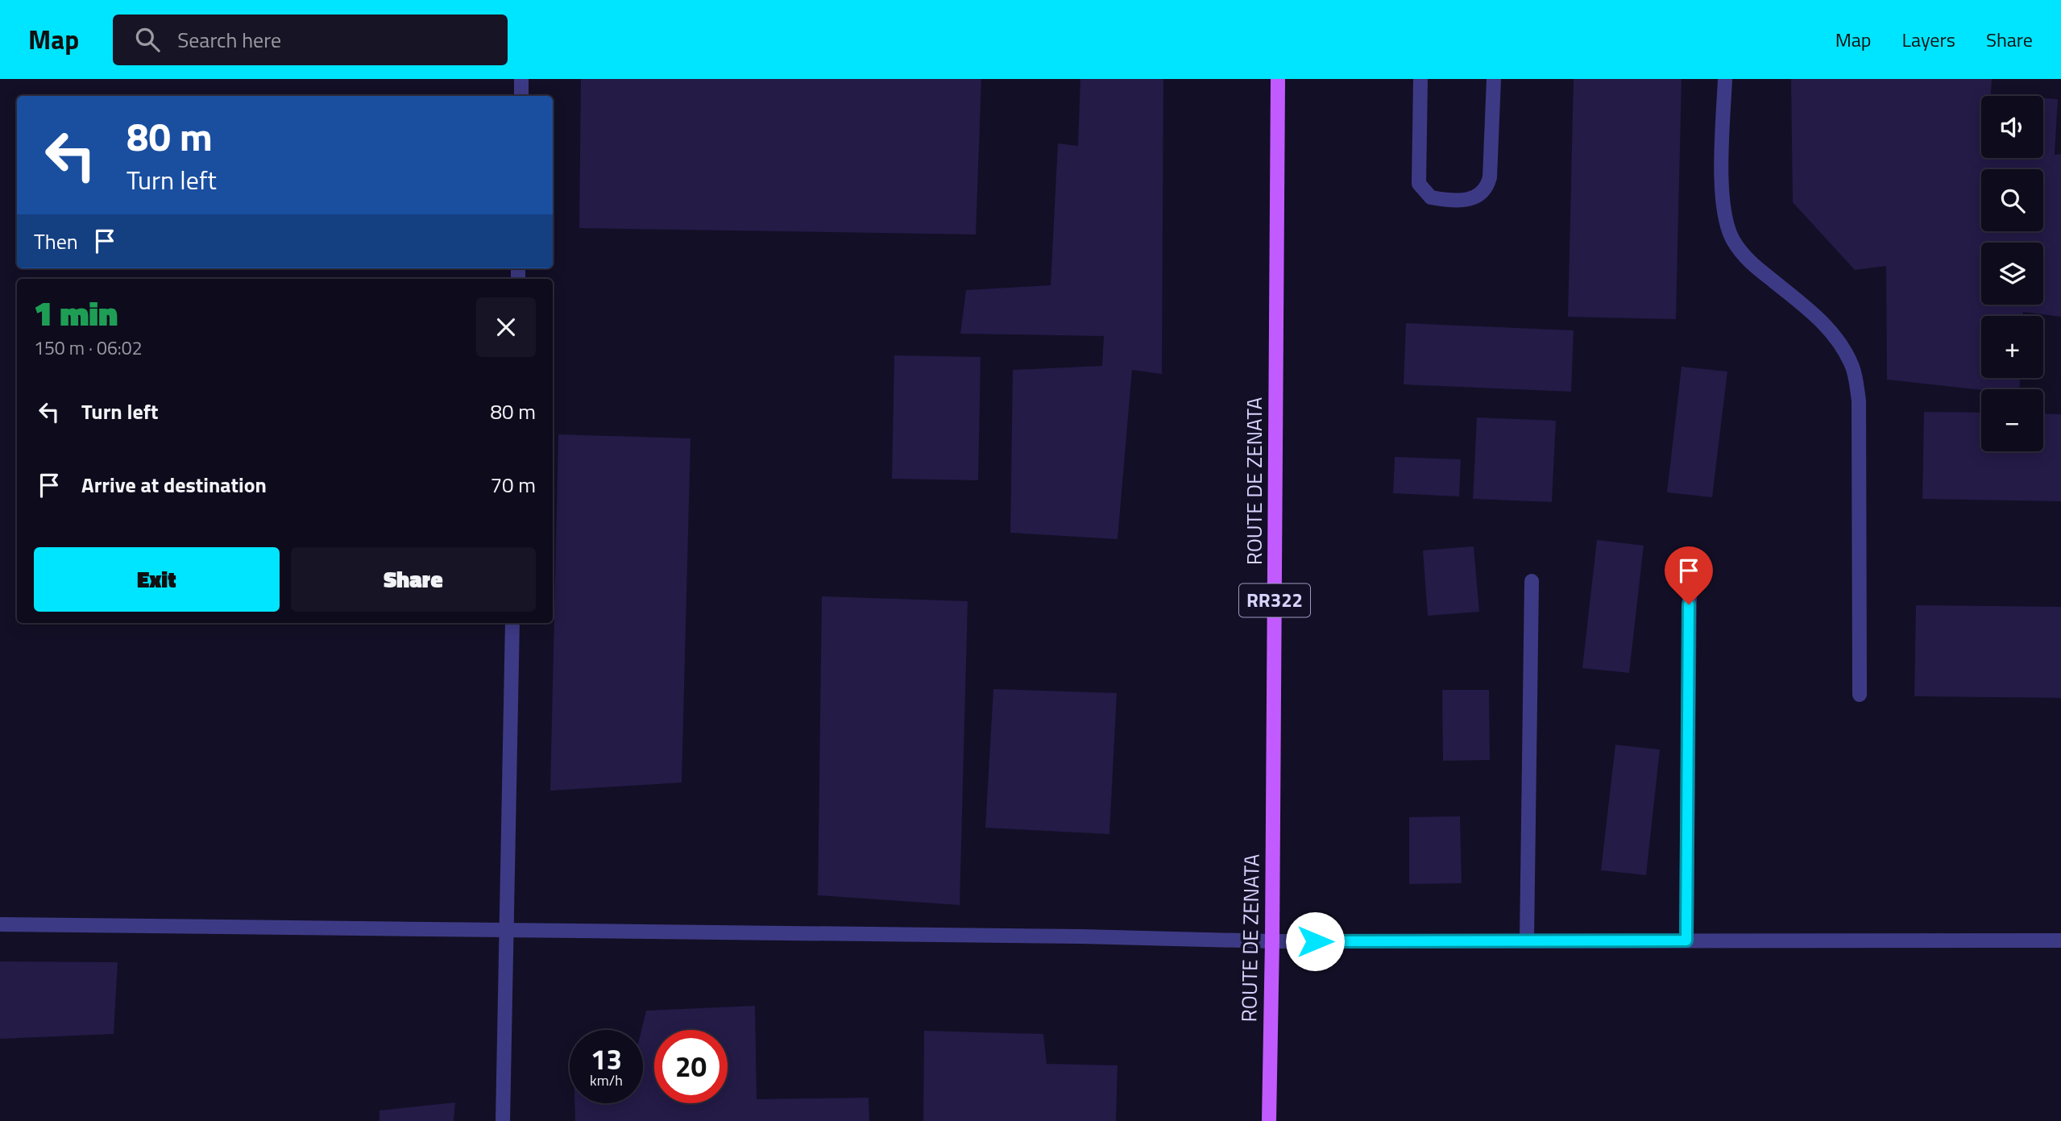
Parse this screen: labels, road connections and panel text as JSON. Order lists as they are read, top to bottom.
{
  "streets": {
    "main road": ["ROUTE DE ZENATA", "RR322"]
  },
  "page": {
    "header": "Map",
    "search": "Search here",
    "nav": ["Map", "Layers", "Share"],
    "map_buttons": ["+", "−"],
    "turn": ["80 m", "Turn left"],
    "then": "Then",
    "heading": ["1 min", "150 m · 06:02"],
    "list": [
      {
        "name": "Turn left",
        "value": "80 m"
      },
      {
        "name": "Arrive at destination",
        "value": "70 m"
      }
    ],
    "buttons": ["Exit", "Share"],
    "speed": "13 km/h",
    "limit": "20"
  }
}
